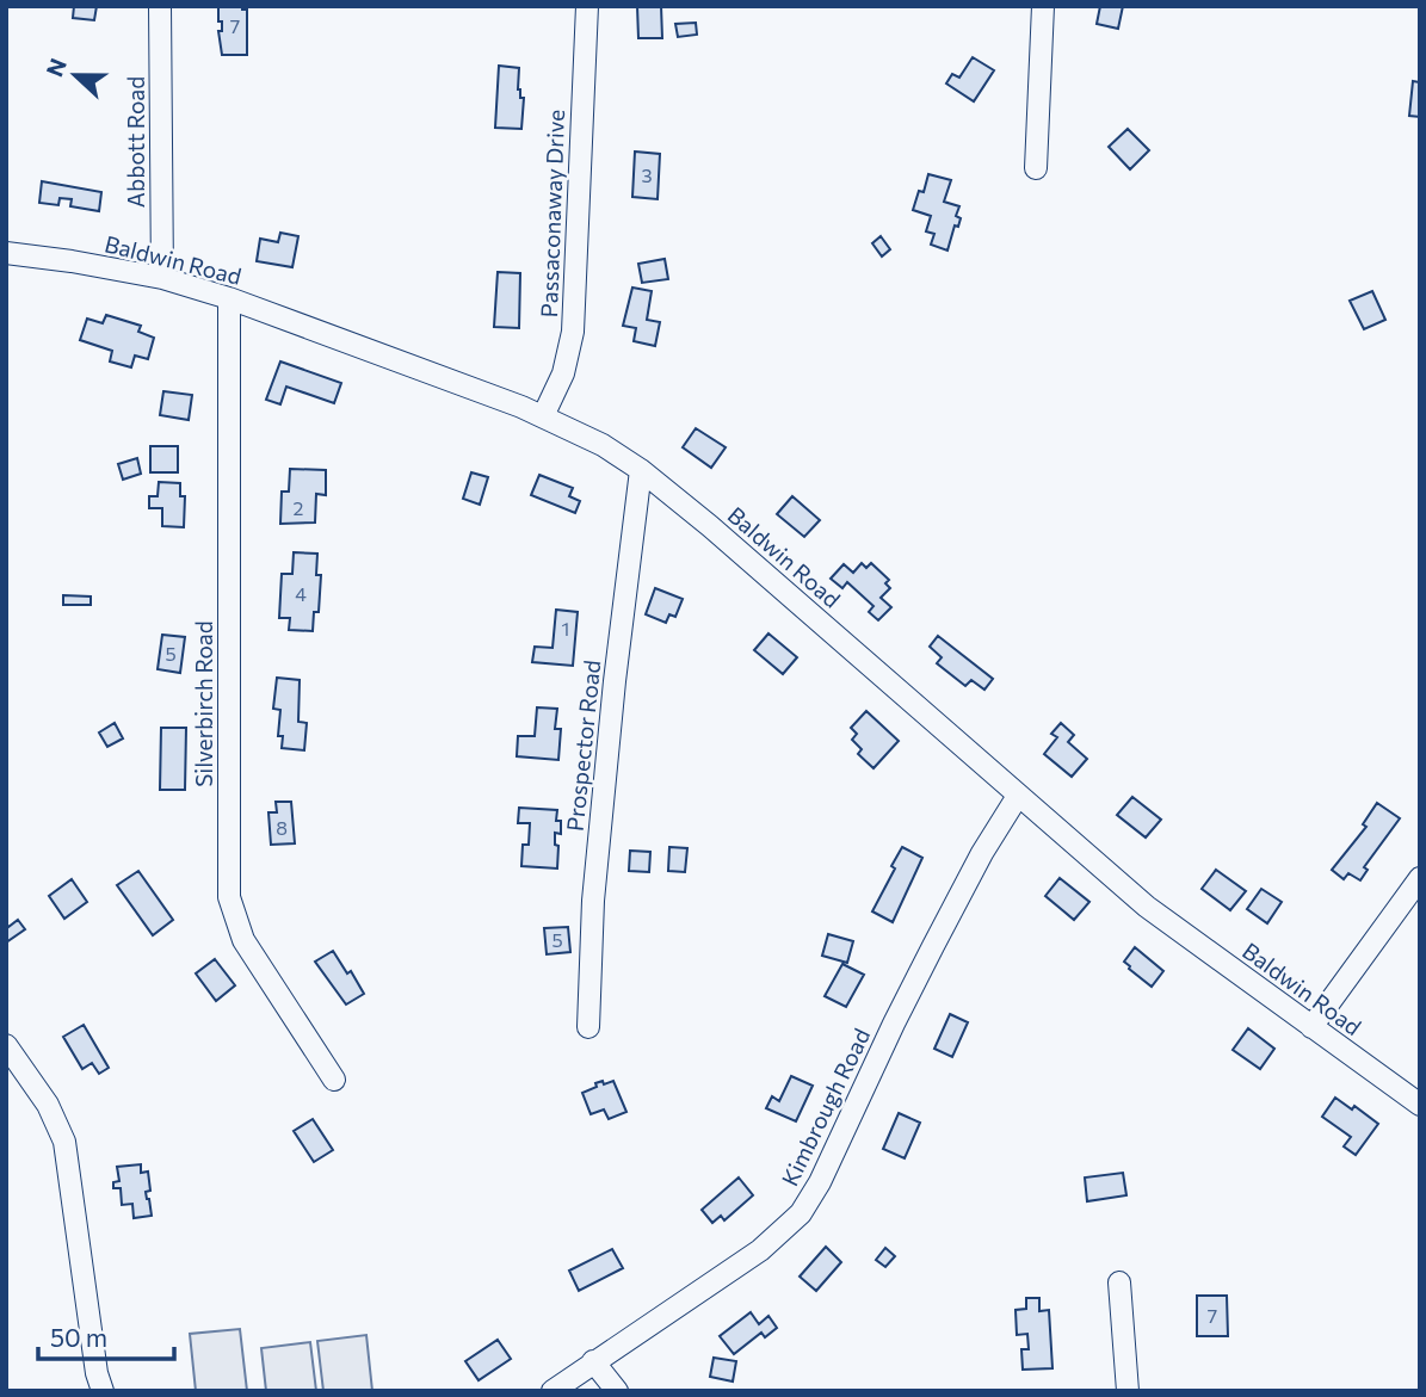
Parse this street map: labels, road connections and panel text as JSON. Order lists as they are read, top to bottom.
{
  "streets": {
    "street": [
      "Abbott Road",
      "Passaconaway Drive",
      "Baldwin Road",
      "Silverbirch Road",
      "Prospector Road",
      "Kimbrough Road"
    ]
  },
  "crossings": [
    ["Abbott Road", "Baldwin Road"],
    ["Passaconaway Drive", "Baldwin Road"],
    ["Baldwin Road", "Silverbirch Road"],
    ["Baldwin Road", "Prospector Road"],
    ["Baldwin Road", "Kimbrough Road"]
  ],
  "house_numbers": [
    "7",
    "3",
    "2",
    "4",
    "1",
    "5",
    "8",
    "5",
    "7"
  ],
  "scale_bar": "50 m",
  "north": "left"
}
